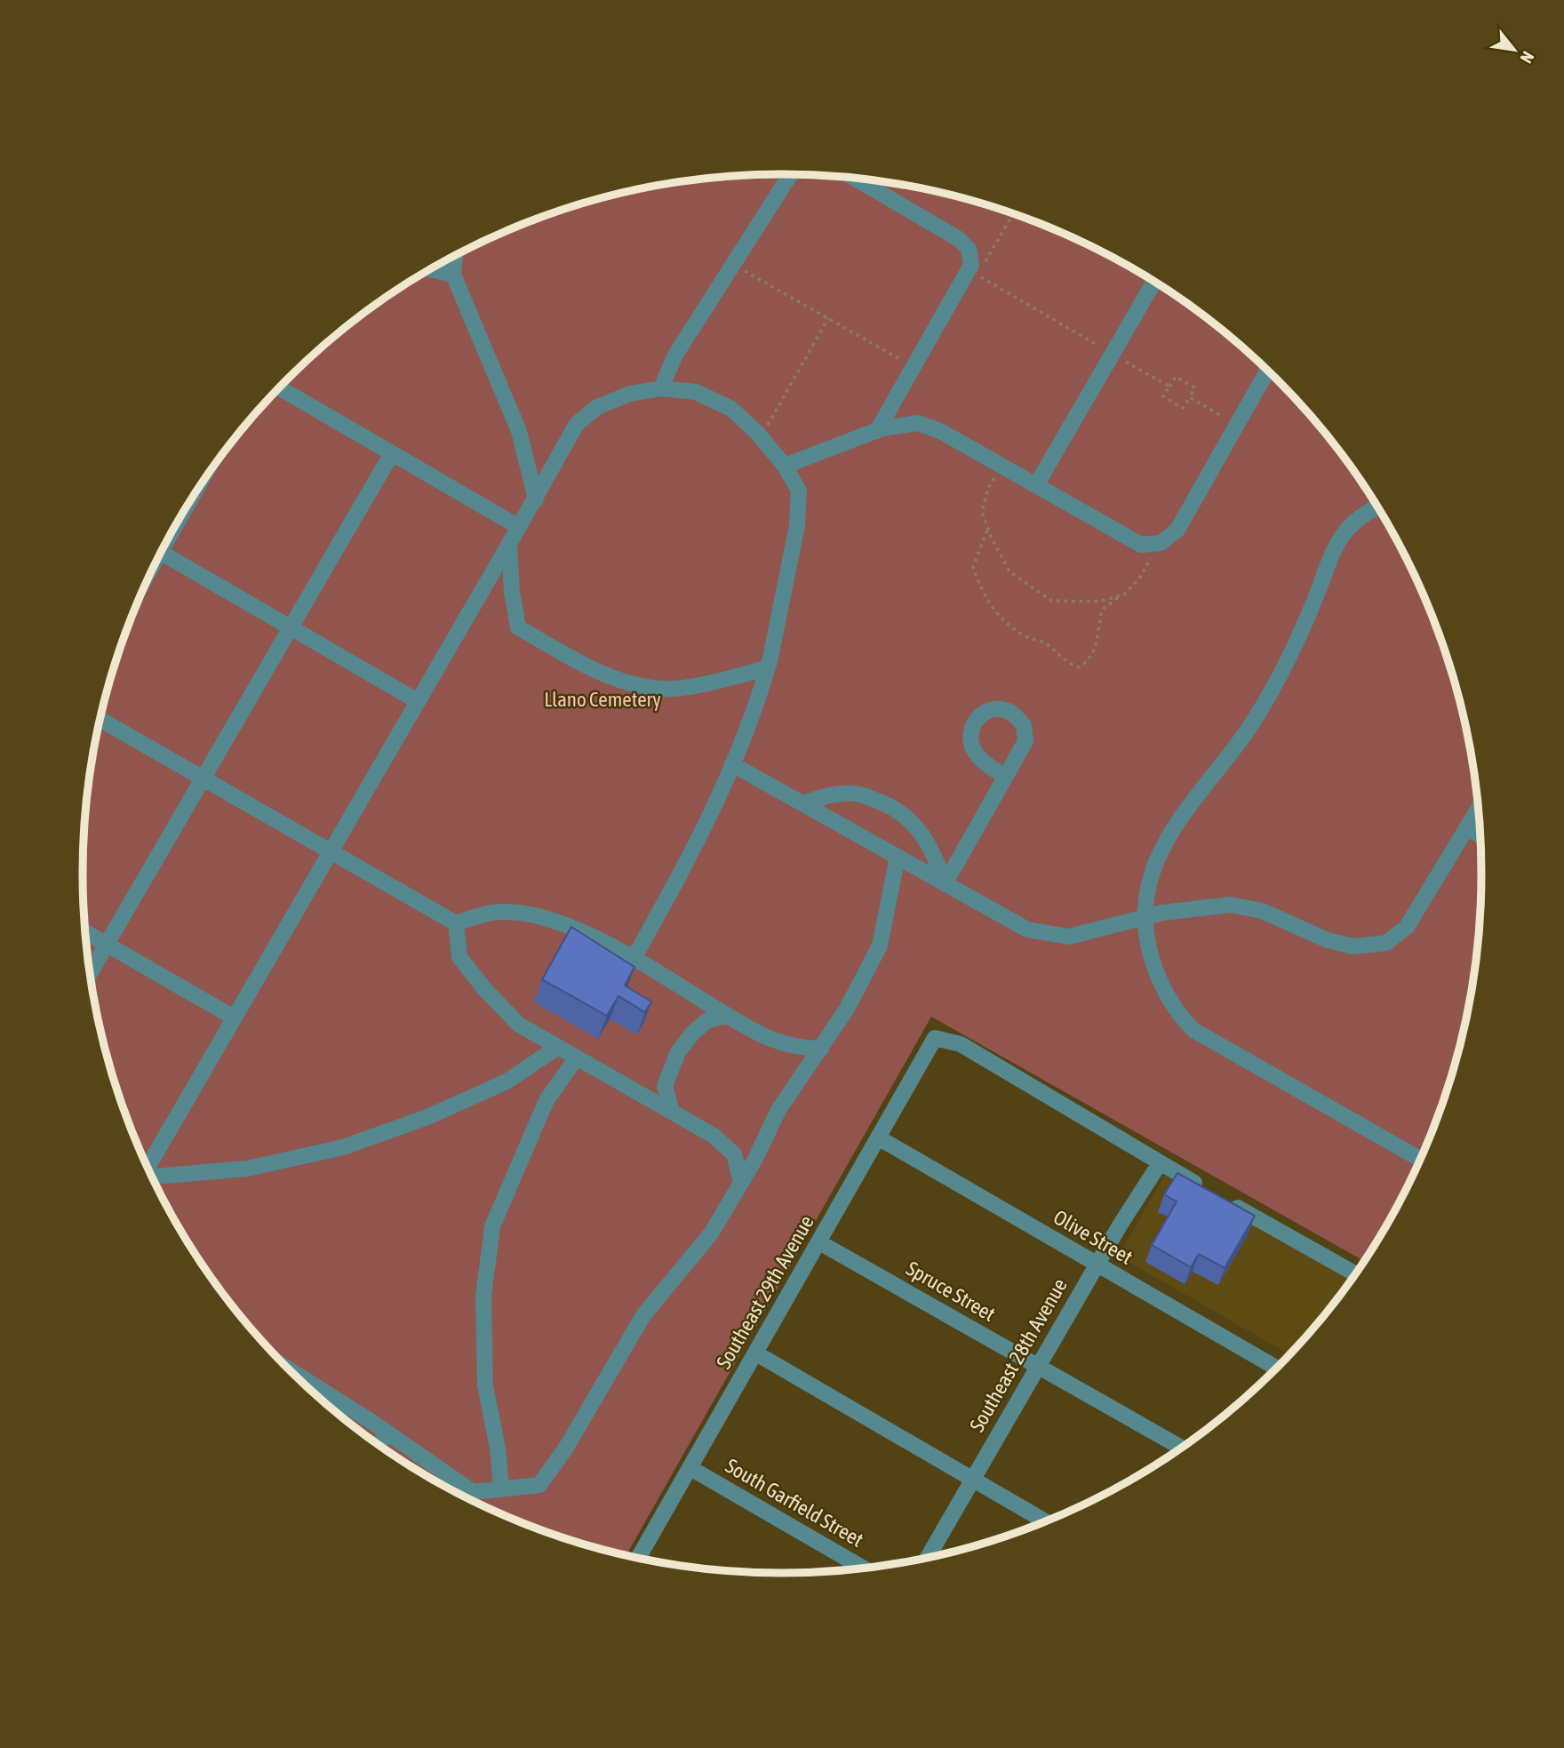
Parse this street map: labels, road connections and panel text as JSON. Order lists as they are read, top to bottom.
{
  "streets": {
    "street": [
      "Olive Street",
      "Spruce Street",
      "Southeast 29th Avenue",
      "Southeast 28th Avenue",
      "South Garfield Street"
    ]
  },
  "crossings": [
    ["Olive Street", "Southeast 29th Avenue"],
    ["Olive Street", "Southeast 28th Avenue"],
    ["Spruce Street", "Southeast 29th Avenue"],
    ["Spruce Street", "Southeast 28th Avenue"],
    ["Southeast 29th Avenue", "Southeast 28th Avenue"],
    ["Southeast 29th Avenue", "South Garfield Street"]
  ],
  "parks": ["Llano Cemetery"],
  "north": "bottom right"
}
